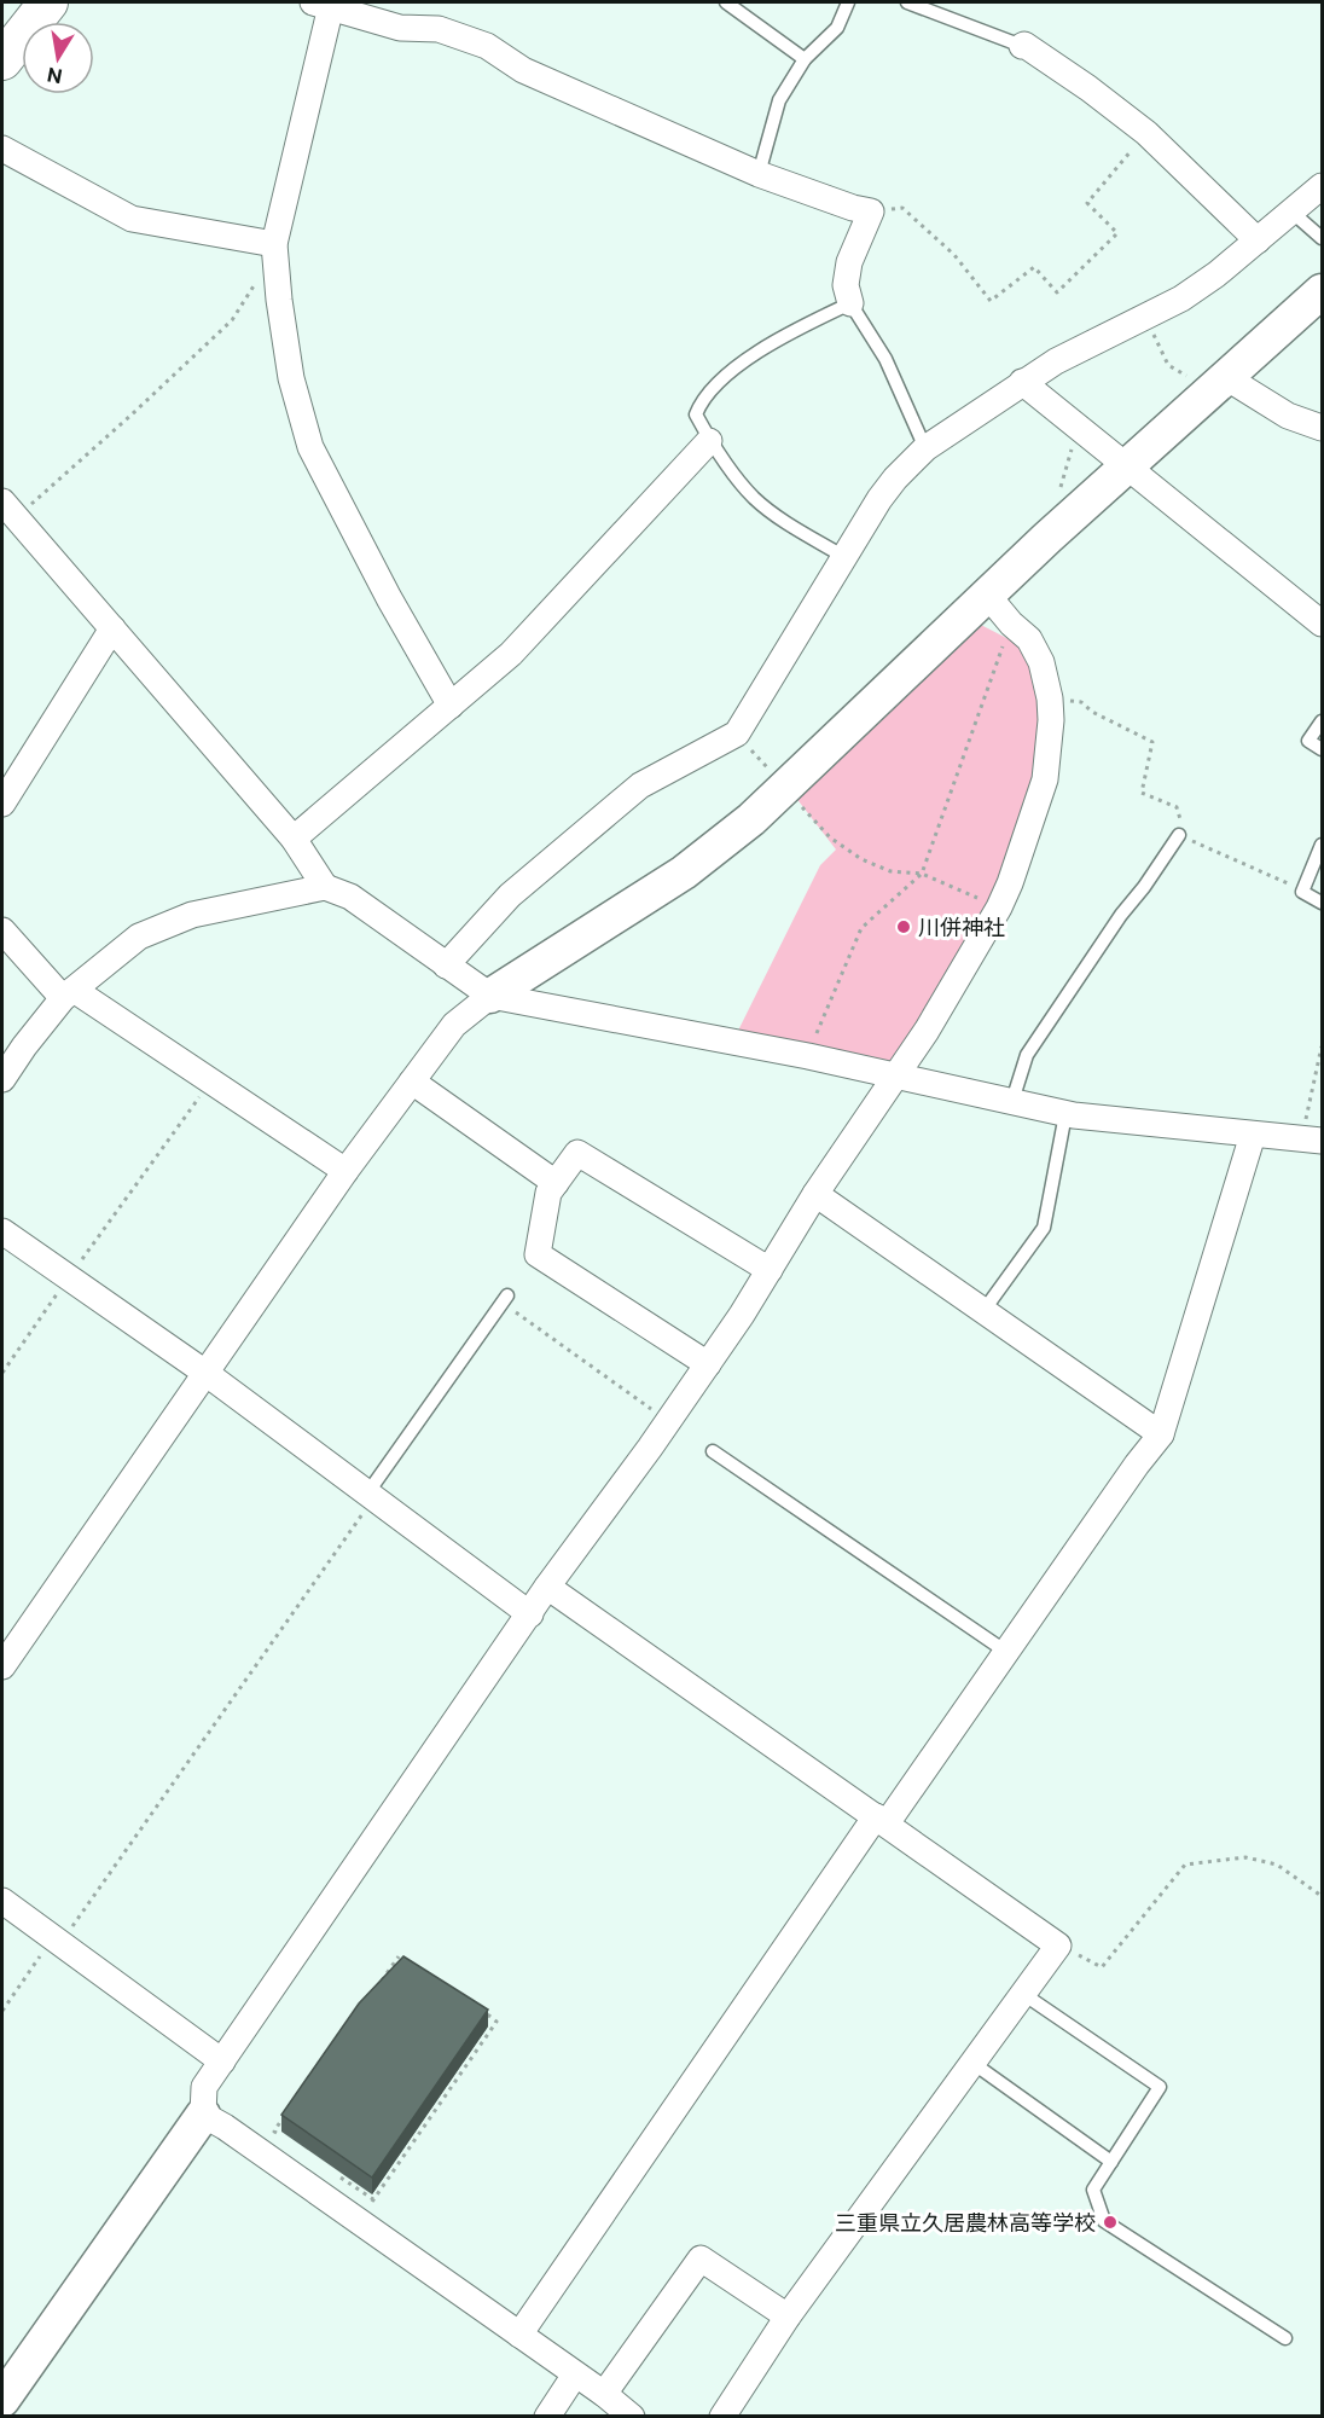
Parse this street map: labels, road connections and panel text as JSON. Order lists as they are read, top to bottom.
{
  "places": ["川併神社", "三重県立久居農林高等学校"],
  "north": "bottom"
}
